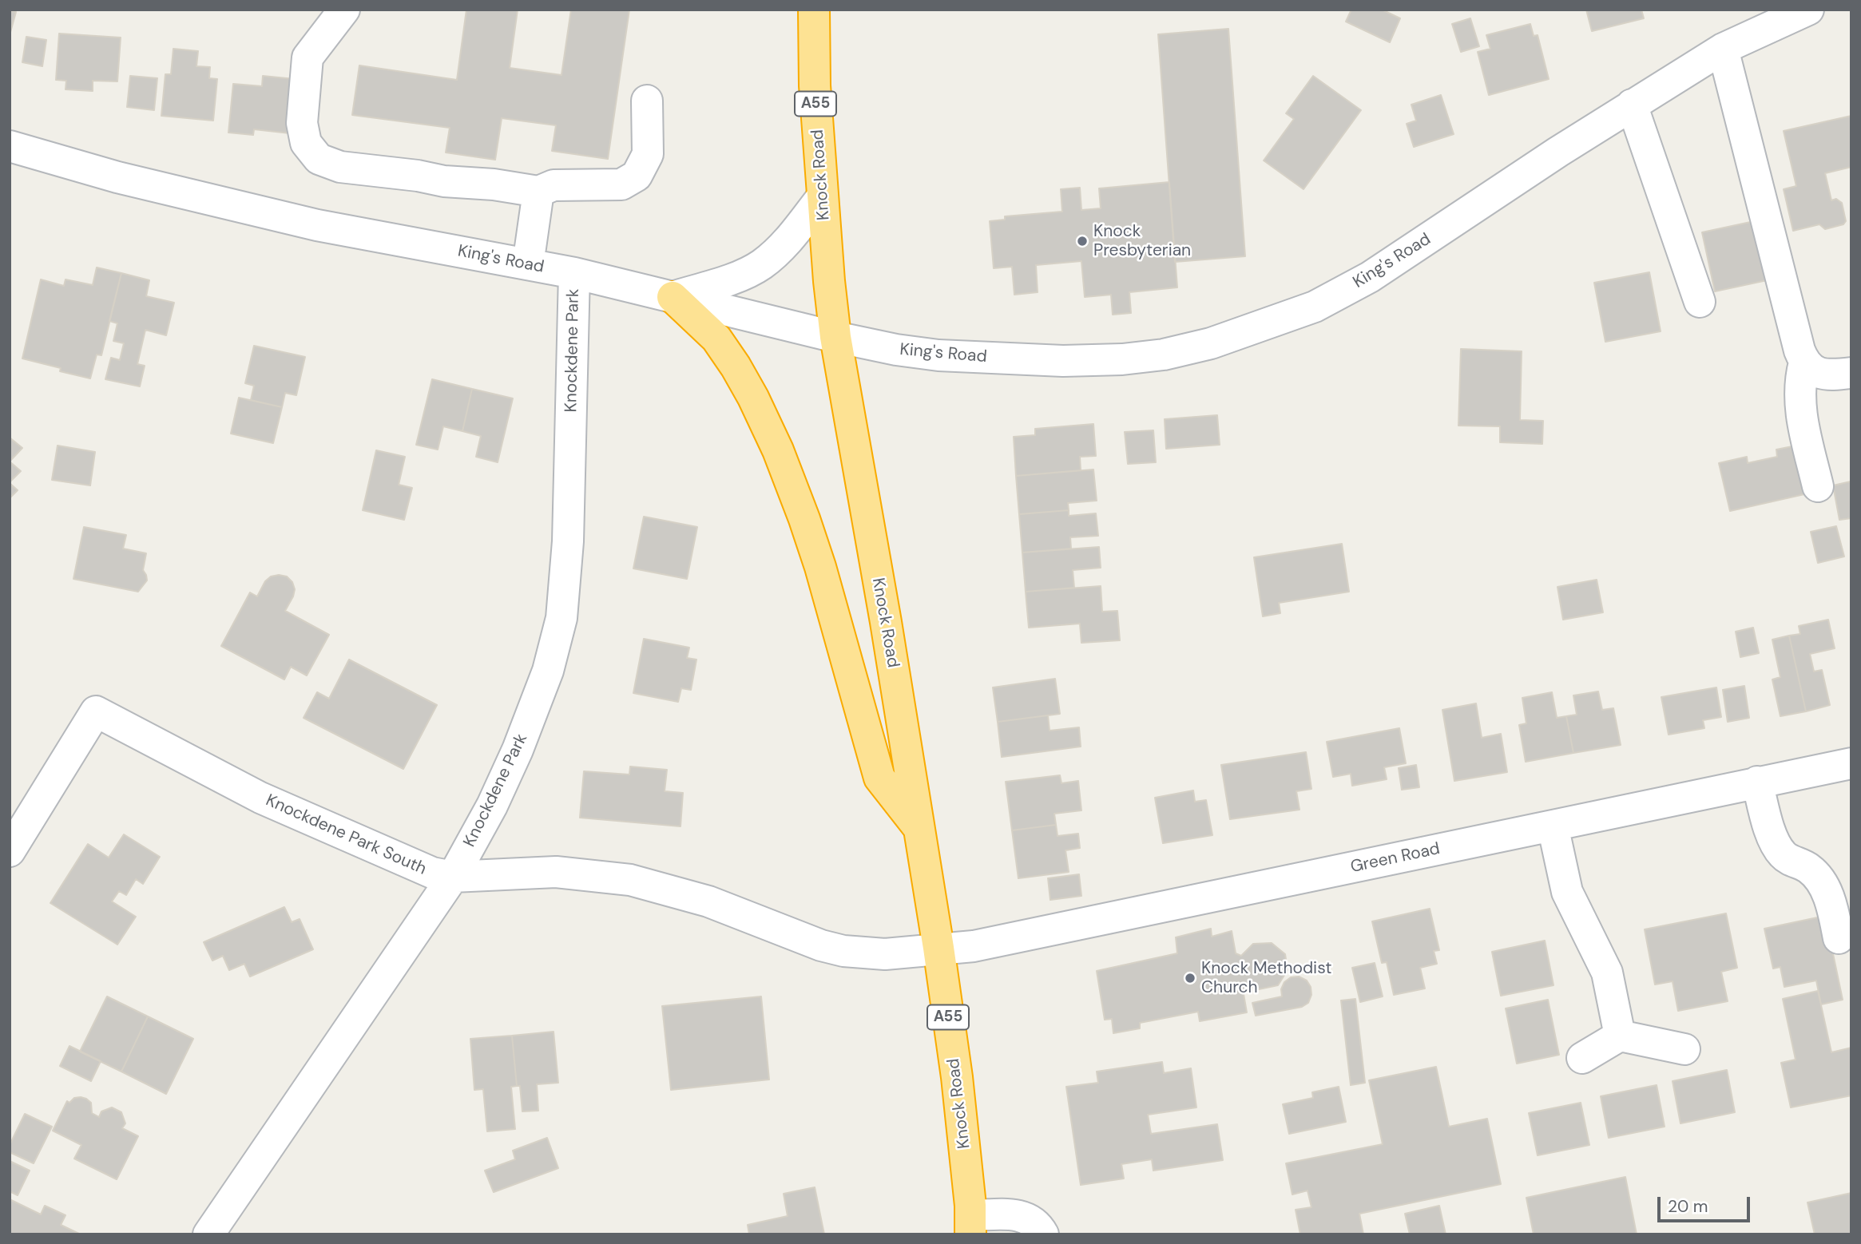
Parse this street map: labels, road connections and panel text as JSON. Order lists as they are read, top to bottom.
{
  "streets": {
    "highway": ["A55", "Knock Road"],
    "street": [
      "King's Road",
      "Knockdene Park",
      "Knockdene Park South",
      "Green Road"
    ]
  },
  "crossings": [
    ["Knock Road", "King's Road"],
    ["Knock Road", "Knockdene Park South"],
    ["Knock Road", "Green Road"],
    ["King's Road", "Knockdene Park"],
    ["Knockdene Park", "Knockdene Park South"],
    ["Knockdene Park South", "Green Road"]
  ],
  "places": ["Knock Presbyterian", "Knock Methodist Church"],
  "scale_bar": "20 m"
}
